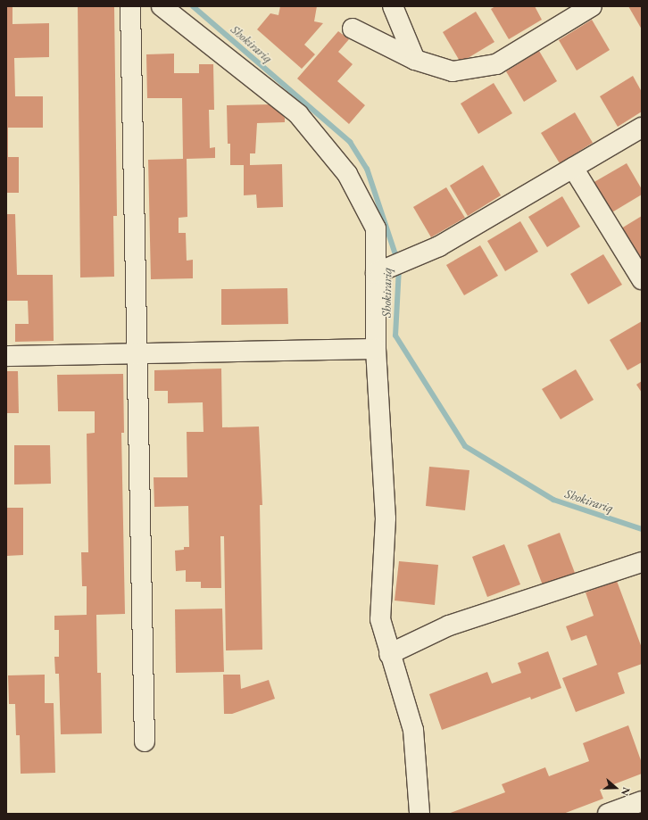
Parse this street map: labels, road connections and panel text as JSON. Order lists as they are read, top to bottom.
{
  "water": ["Shokirariq"],
  "north": "right"
}
